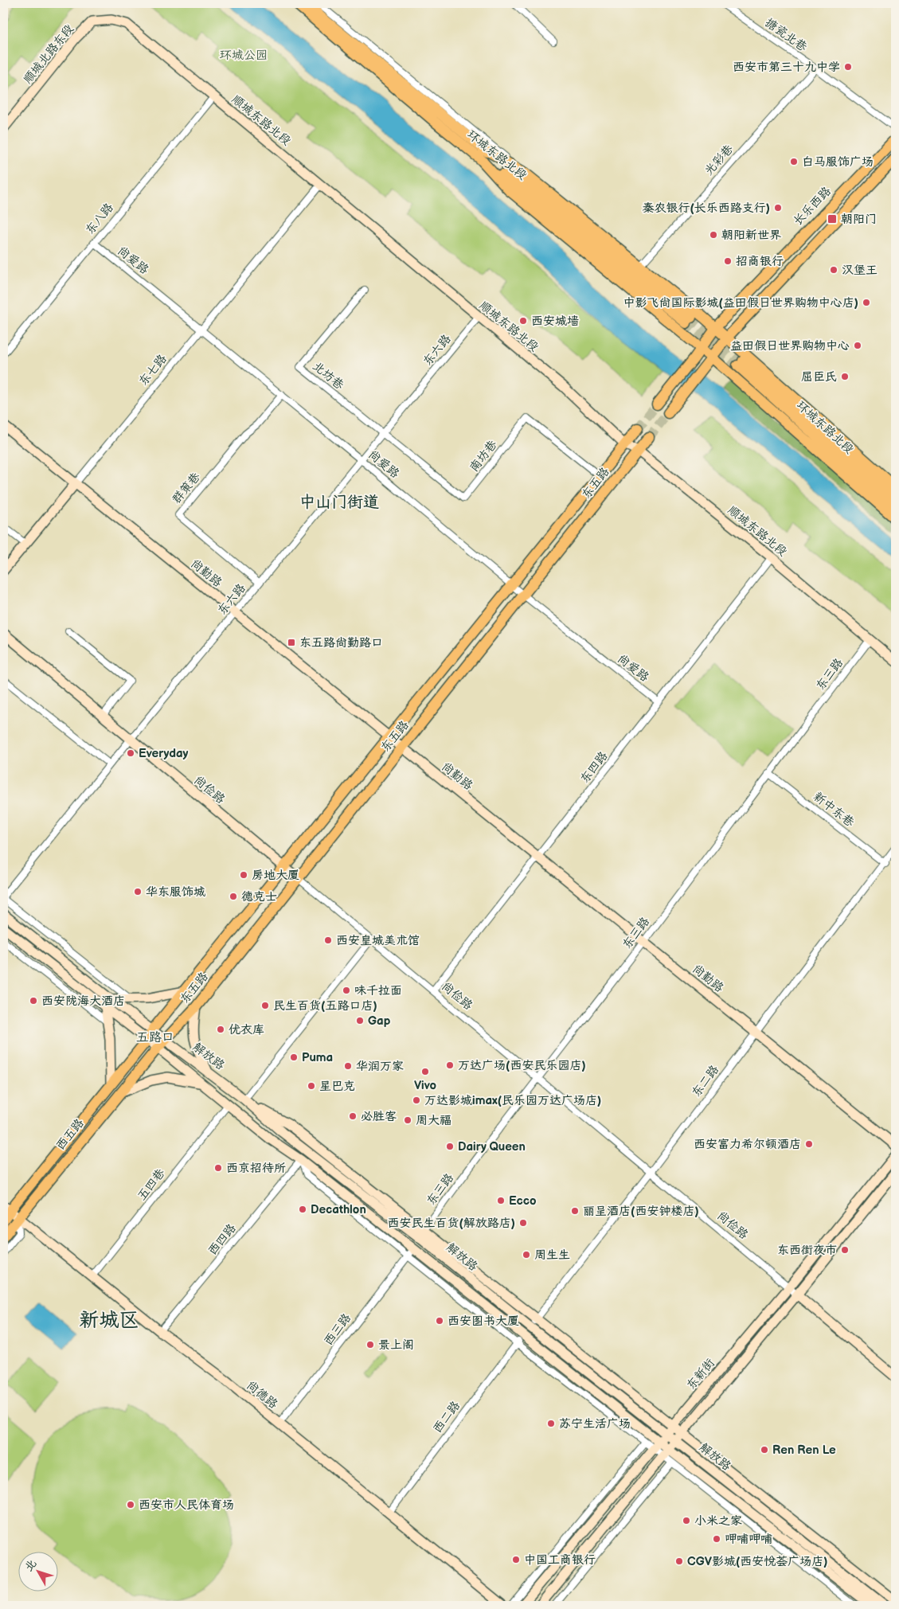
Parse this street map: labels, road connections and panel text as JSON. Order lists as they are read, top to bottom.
{
  "streets": {
    "main road": [
      "顺城北路东段",
      "顺城东路北段",
      "环城东路北段",
      "长乐西路",
      "东七路",
      "东五路",
      "尚勤路",
      "尚俭路",
      "解放路",
      "西五路",
      "东新街",
      "尚德路"
    ],
    "street": [
      "搪瓷北巷",
      "光彩巷",
      "东八路",
      "尚爱路",
      "东六路",
      "北坊巷",
      "南坊巷",
      "群策巷",
      "东三路",
      "东四路",
      "新中东巷",
      "东二路",
      "五四巷",
      "西四路",
      "西三路",
      "西二路"
    ]
  },
  "crossings": [
    ["搪瓷北巷", "光彩巷"],
    ["顺城北路东段", "顺城东路北段"],
    ["顺城东路北段", "东八路"],
    ["顺城东路北段", "东六路"],
    ["顺城东路北段", "东七路"],
    ["顺城东路北段", "东五路"],
    ["顺城东路北段", "东三路"],
    ["顺城东路北段", "东四路"],
    ["东八路", "尚爱路"],
    ["尚爱路", "东六路"],
    ["尚爱路", "东七路"],
    ["尚爱路", "东五路"],
    ["尚爱路", "群策巷"],
    ["尚爱路", "东四路"],
    ["东六路", "北坊巷"],
    ["东六路", "南坊巷"],
    ["东六路", "群策巷"],
    ["东六路", "尚勤路"],
    ["东六路", "尚俭路"],
    ["东七路", "尚勤路"],
    ["北坊巷", "南坊巷"],
    ["南坊巷", "东五路"],
    ["东五路", "尚勤路"],
    ["东五路", "尚俭路"],
    ["东五路", "解放路"],
    ["东五路", "西五路"],
    ["尚勤路", "东三路"],
    ["尚勤路", "东四路"],
    ["尚勤路", "东二路"],
    ["东三路", "尚俭路"],
    ["东三路", "新中东巷"],
    ["东三路", "解放路"],
    ["东四路", "尚俭路"],
    ["尚俭路", "东二路"],
    ["尚俭路", "东新街"],
    ["新中东巷", "东二路"],
    ["解放路", "东二路"],
    ["解放路", "西五路"],
    ["解放路", "五四巷"],
    ["解放路", "西四路"],
    ["解放路", "西三路"],
    ["解放路", "东新街"],
    ["解放路", "西二路"],
    ["西五路", "尚德路"],
    ["五四巷", "尚德路"],
    ["西四路", "尚德路"],
    ["西三路", "尚德路"],
    ["尚德路", "西二路"]
  ],
  "districts": ["中山门街道", "五路口", "新城区"],
  "parks": ["环城公园"],
  "places": {
    "other": [
      "西安市第三十九中学",
      "白马服饰广场",
      "秦农银行(长乐西路支行)",
      "朝阳新世界",
      "招商银行",
      "汉堡王",
      "中影飞尚国际影城(益田假日世界购物中心店)",
      "西安城墙",
      "益田假日世界购物中心",
      "屈臣氏",
      "Everyday",
      "房地大厦",
      "华东服饰城",
      "德克士",
      "西安皇城美术馆",
      "味千拉面",
      "西安陇海大酒店",
      "民生百货(五路口店)",
      "Gap",
      "优衣库",
      "Puma",
      "万达广场(西安民乐园店)",
      "华润万家",
      "Vivo",
      "星巴克",
      "万达影城imax(民乐园万达广场店)",
      "必胜客",
      "周大福",
      "西安富力希尔顿酒店",
      "Dairy Queen",
      "西京招待所",
      "Ecco",
      "Decathlon",
      "丽呈酒店(西安钟楼店)",
      "西安民生百货(解放路店)",
      "东西街夜市",
      "周生生",
      "西安图书大厦",
      "景上阁",
      "苏宁生活广场",
      "Ren Ren Le",
      "西安市人民体育场",
      "小米之家",
      "呷哺呷哺",
      "中国工商银行",
      "CGV影城(西安悦荟广场店)"
    ],
    "transit": ["朝阳门", "东五路尚勤路口"]
  },
  "north": "top left"
}
